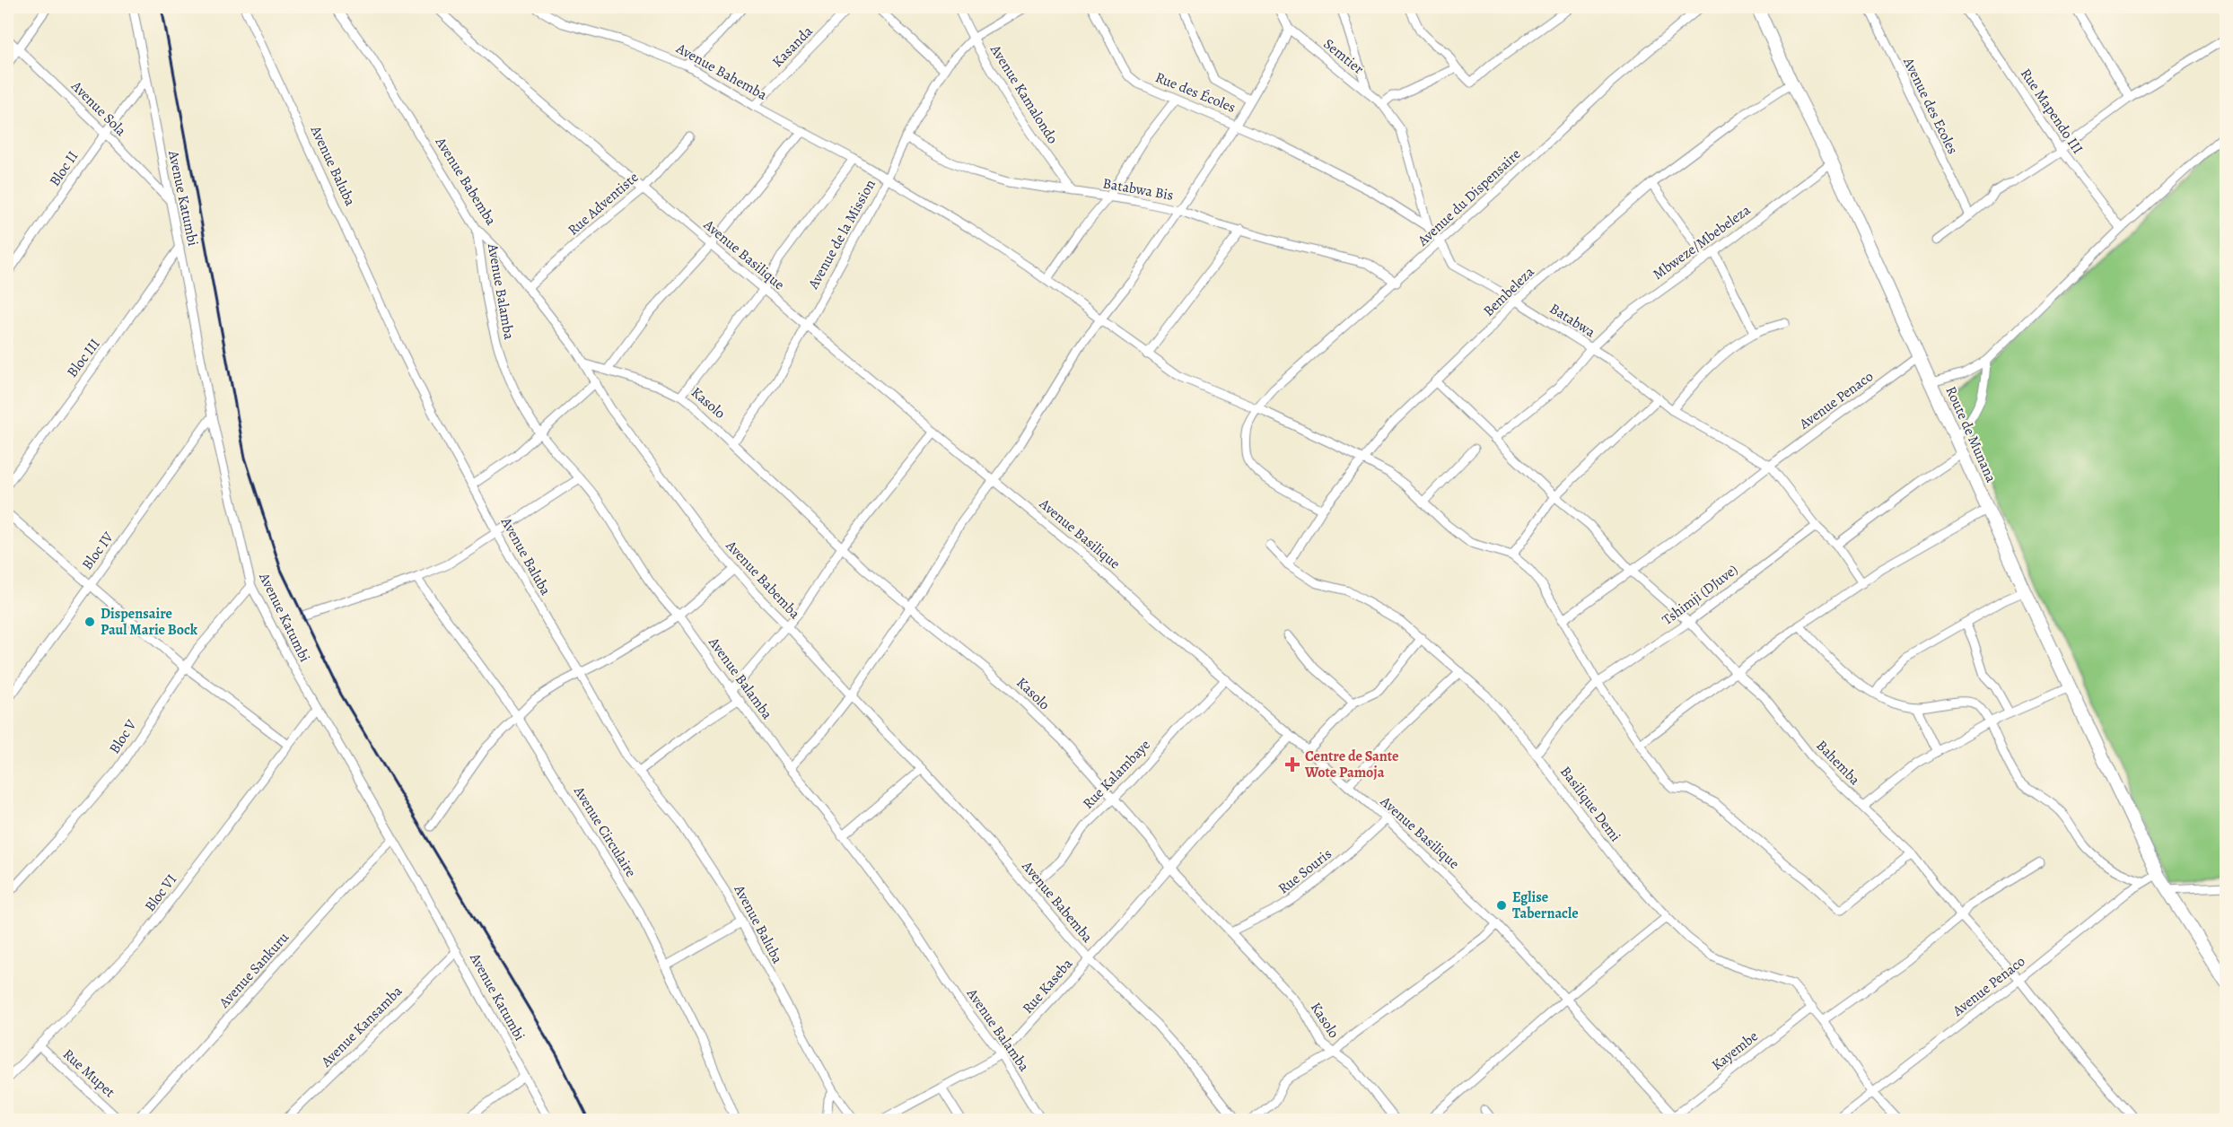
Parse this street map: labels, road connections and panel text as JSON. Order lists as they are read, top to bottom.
{
  "streets": {
    "main road": ["Route de Munana"],
    "street": [
      "Kasanda",
      "Semtier",
      "Avenue Bahemba",
      "Rue des Écoles",
      "Avenue Kamalondo",
      "Avenue des Ecoles",
      "Avenue Sola",
      "Rue Mapendo III",
      "Avenue Baluba",
      "Bloc II",
      "Avenue Babemba",
      "Batabwa Bis",
      "Avenue du Dispensaire",
      "Avenue Katumbi",
      "Rue Adventiste",
      "Avenue de la Mission",
      "Mbweze/Mbebeleza",
      "Avenue Basilique",
      "Avenue Balamba",
      "Bembeleza",
      "Batabwa",
      "Bloc III",
      "Avenue Penaco",
      "Kasolo",
      "Bloc IV",
      "Tshimji (DJuve)",
      "Bloc V",
      "Bahemba",
      "Rue Kalambaye",
      "Basilique Demi",
      "Avenue Circulaire",
      "Rue Souris",
      "Bloc VI",
      "Avenue Sankuru",
      "Rue Kaseba",
      "Avenue Kansamba",
      "Kayembe",
      "Rue Mupet"
    ]
  },
  "crossings": [
    ["Kasanda", "Avenue Bahemba"],
    ["Semtier", "Batabwa"],
    ["Avenue Bahemba", "Avenue du Dispensaire"],
    ["Avenue Bahemba", "Avenue de la Mission"],
    ["Avenue Bahemba", "Bembeleza"],
    ["Rue des Écoles", "Batabwa"],
    ["Avenue Kamalondo", "Batabwa Bis"],
    ["Avenue Kamalondo", "Avenue de la Mission"],
    ["Avenue Sola", "Bloc II"],
    ["Avenue Sola", "Avenue Katumbi"],
    ["Bloc II", "Avenue Katumbi"],
    ["Avenue Babemba", "Rue Adventiste"],
    ["Avenue Babemba", "Avenue Balamba"],
    ["Avenue Babemba", "Kasolo"],
    ["Avenue Babemba", "Rue Kalambaye"],
    ["Avenue Babemba", "Rue Kaseba"],
    ["Batabwa Bis", "Avenue du Dispensaire"],
    ["Batabwa Bis", "Avenue de la Mission"],
    ["Avenue du Dispensaire", "Bembeleza"],
    ["Avenue du Dispensaire", "Batabwa"],
    ["Avenue Katumbi", "Bloc III"],
    ["Avenue Katumbi", "Bloc IV"],
    ["Avenue Katumbi", "Bloc V"],
    ["Avenue Katumbi", "Bloc VI"],
    ["Avenue Katumbi", "Avenue Sankuru"],
    ["Avenue Katumbi", "Avenue Kansamba"],
    ["Rue Adventiste", "Avenue Basilique"],
    ["Avenue de la Mission", "Avenue Basilique"],
    ["Avenue de la Mission", "Kasolo"],
    ["Mbweze/Mbebeleza", "Batabwa"],
    ["Mbweze/Mbebeleza", "Route de Munana"],
    ["Mbweze/Mbebeleza", "Bahemba"],
    ["Avenue Basilique", "Rue Kalambaye"],
    ["Avenue Basilique", "Rue Souris"],
    ["Avenue Basilique", "Rue Kaseba"],
    ["Avenue Basilique", "Kayembe"],
    ["Avenue Balamba", "Rue Kaseba"],
    ["Bembeleza", "Batabwa"],
    ["Bembeleza", "Route de Munana"],
    ["Bembeleza", "Bahemba"],
    ["Bembeleza", "Basilique Demi"],
    ["Batabwa", "Avenue Penaco"],
    ["Batabwa", "Tshimji (DJuve)"],
    ["Avenue Penaco", "Route de Munana"],
    ["Avenue Penaco", "Bahemba"],
    ["Avenue Penaco", "Basilique Demi"],
    ["Kasolo", "Rue Kalambaye"],
    ["Kasolo", "Rue Souris"],
    ["Kasolo", "Rue Kaseba"],
    ["Tshimji (DJuve)", "Bahemba"],
    ["Tshimji (DJuve)", "Basilique Demi"],
    ["Basilique Demi", "Kayembe"],
    ["Bloc VI", "Rue Mupet"]
  ],
  "places": {
    "other": ["Dispensaire Paul Marie Bock", "Eglise Tabernacle"],
    "health": ["Centre de Sante Wote Pamoja"]
  }
}
